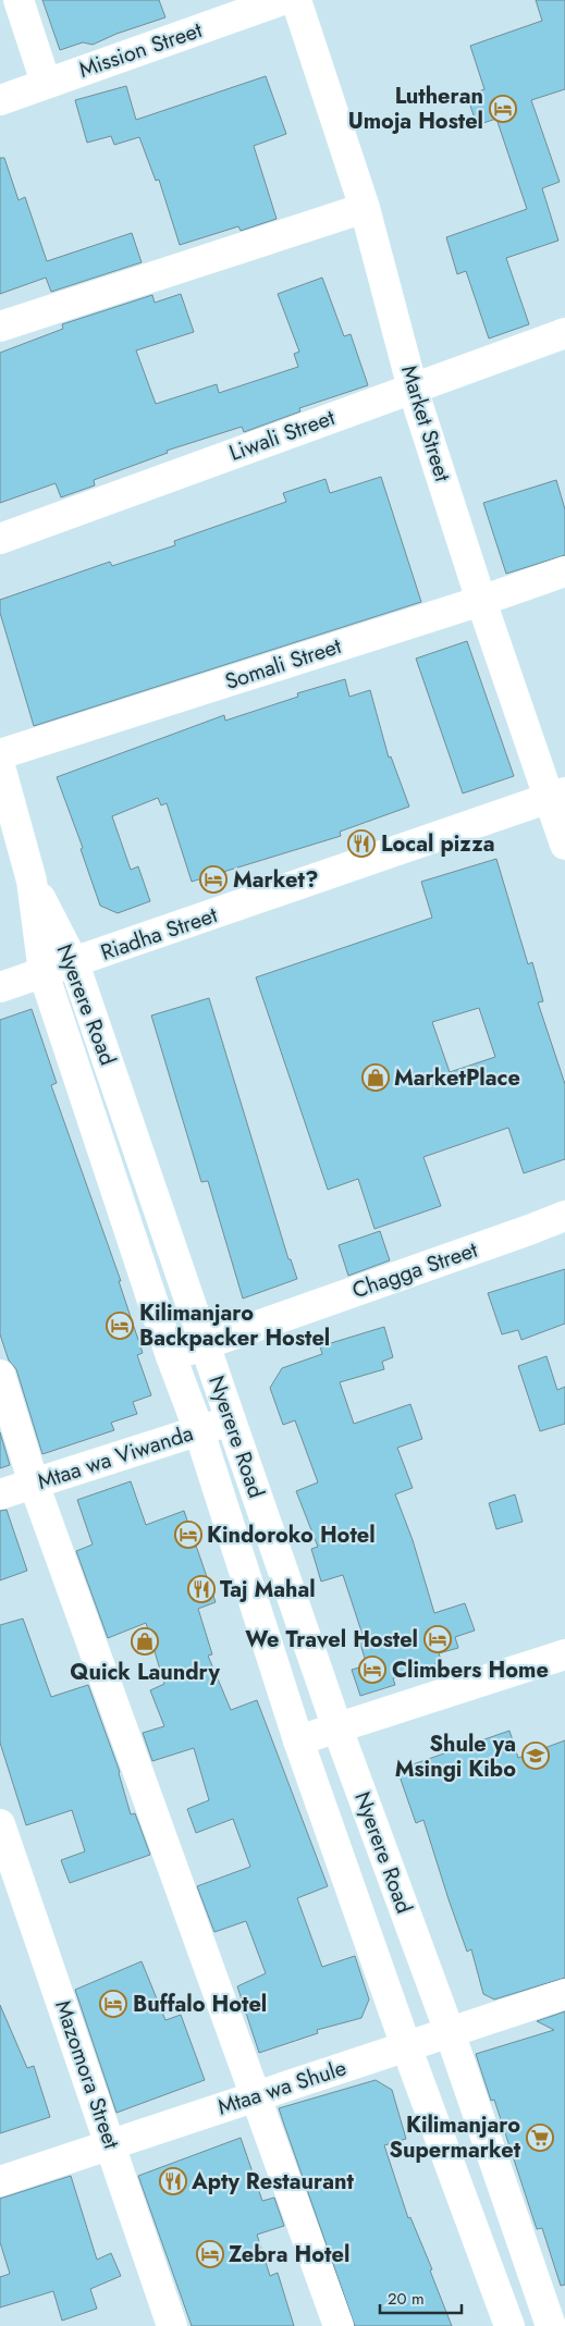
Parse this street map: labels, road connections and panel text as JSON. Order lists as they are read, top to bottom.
{
  "streets": {
    "street": [
      "Mission Street",
      "Market Street",
      "Liwali Street",
      "Somali Street",
      "Riadha Street",
      "Nyerere Road",
      "Chagga Street",
      "Mtaa wa Viwanda",
      "Mazomora Street",
      "Mtaa wa Shule"
    ]
  },
  "crossings": [
    ["Market Street", "Liwali Street"],
    ["Market Street", "Somali Street"],
    ["Market Street", "Riadha Street"],
    ["Riadha Street", "Nyerere Road"],
    ["Nyerere Road", "Chagga Street"],
    ["Nyerere Road", "Mtaa wa Viwanda"],
    ["Nyerere Road", "Mtaa wa Shule"],
    ["Mazomora Street", "Mtaa wa Shule"]
  ],
  "places": {
    "hotel": [
      "Lutheran Umoja Hostel",
      "Market?",
      "Kilimanjaro Backpacker Hostel",
      "Kindoroko Hotel",
      "We Travel Hostel",
      "Climbers Home",
      "Buffalo Hotel",
      "Zebra Hotel"
    ],
    "restaurant": ["Local pizza", "Taj Mahal", "Apty Restaurant"],
    "shop": ["MarketPlace", "Quick Laundry"],
    "school or university": ["Shule ya Msingi Kibo"],
    "supermarket": ["Kilimanjaro Supermarket"]
  },
  "scale_bar": "20 m"
}
